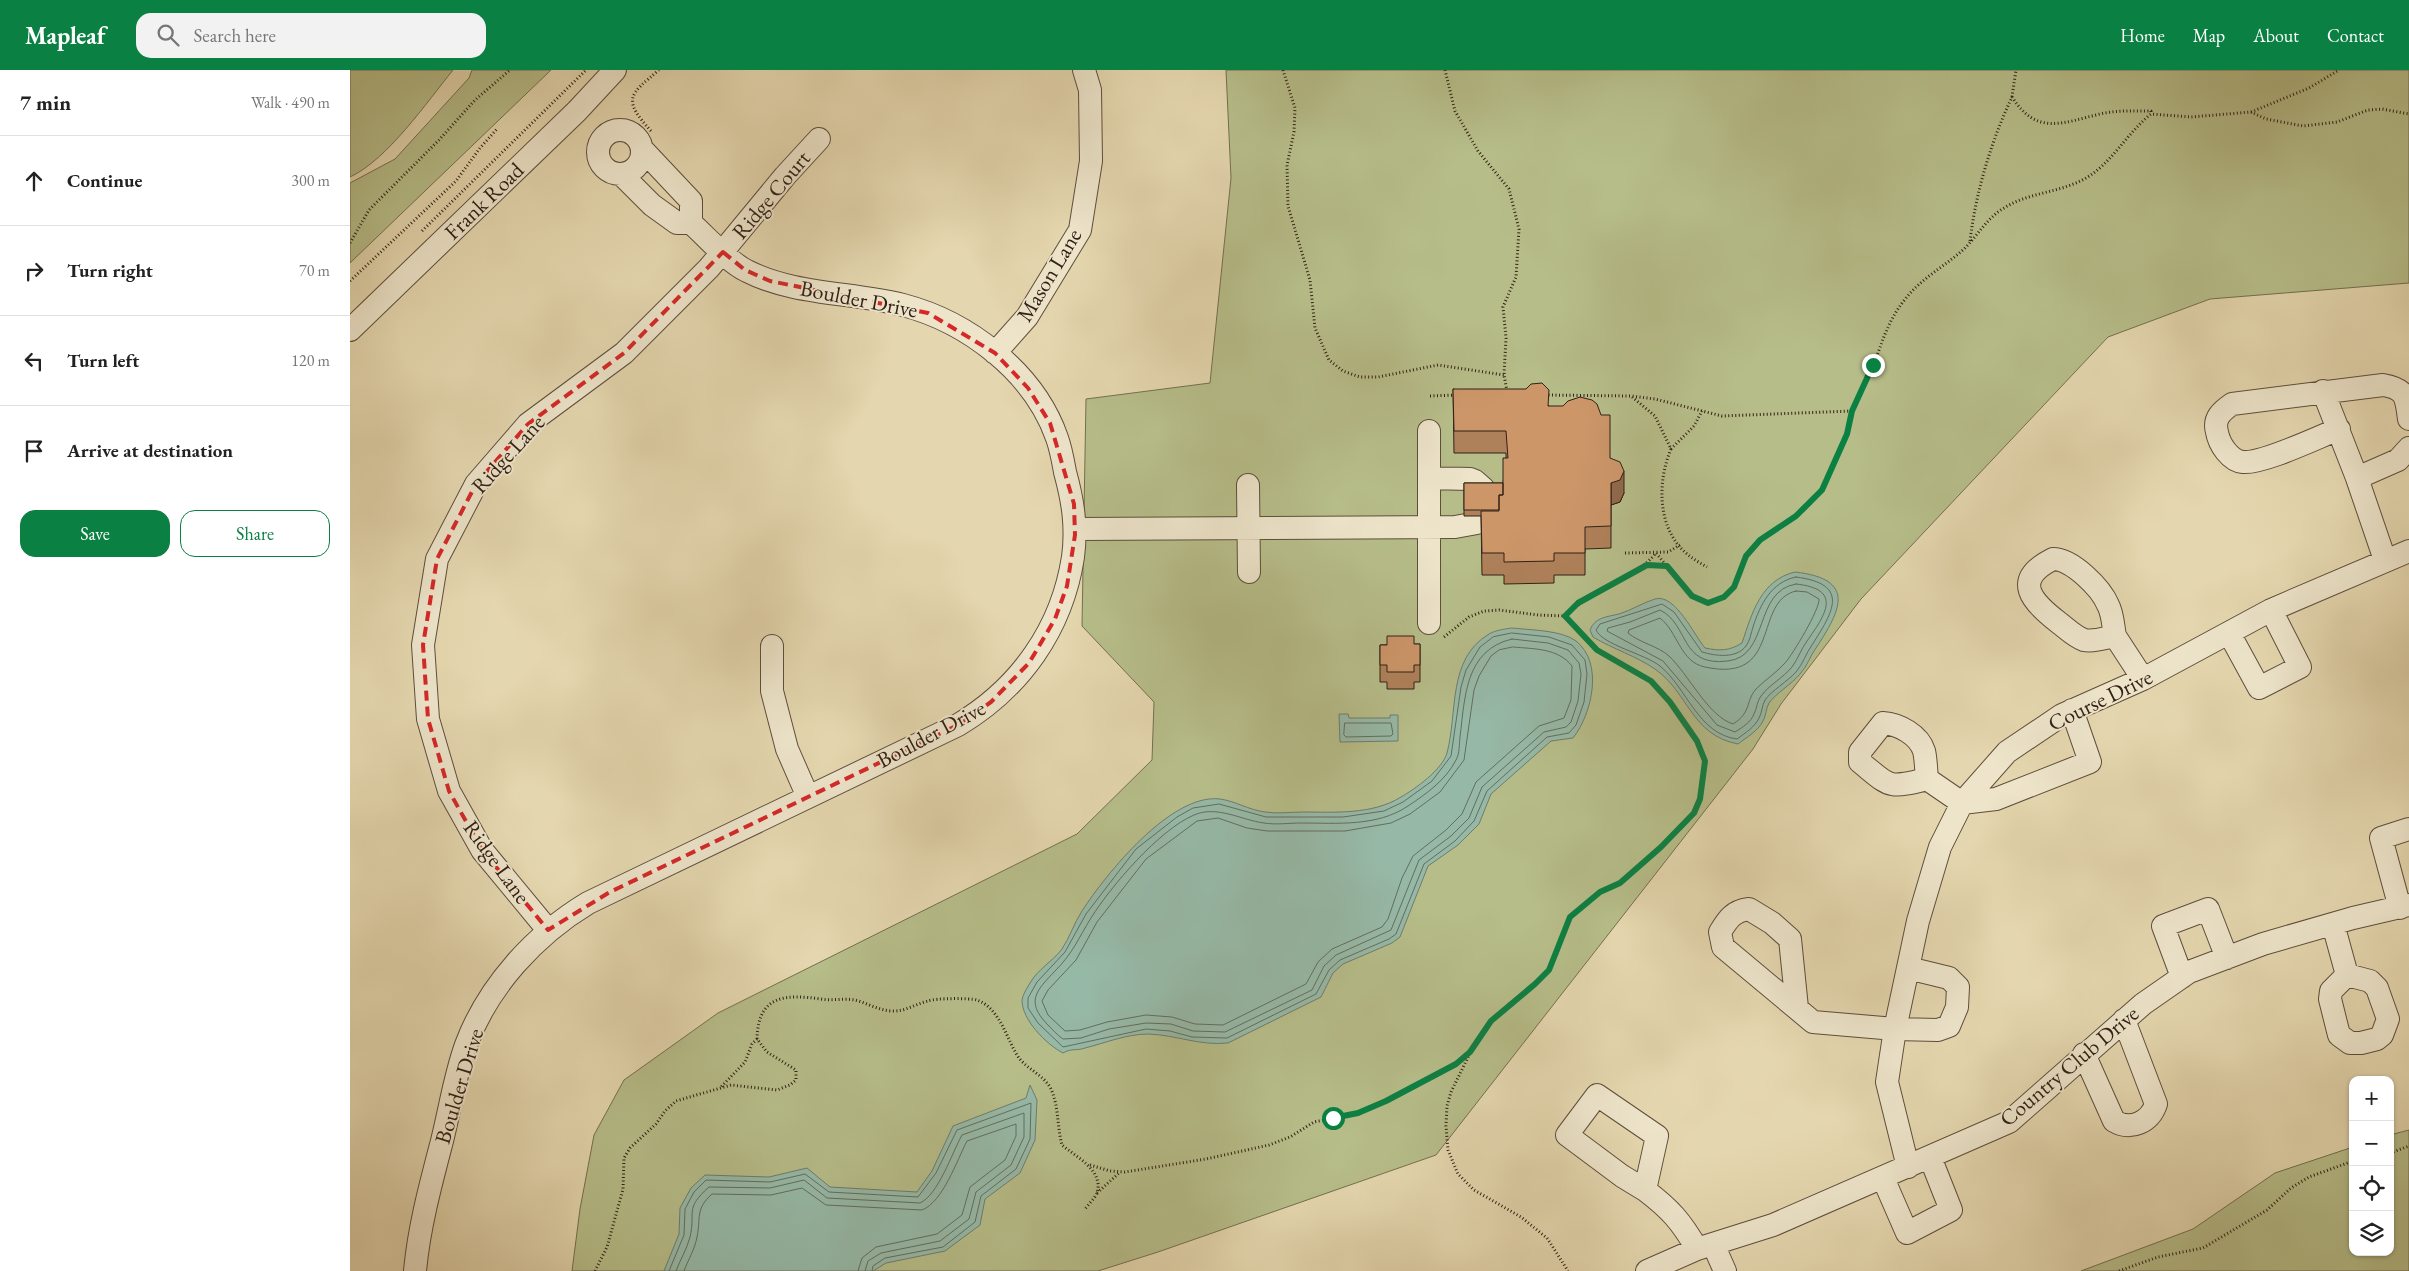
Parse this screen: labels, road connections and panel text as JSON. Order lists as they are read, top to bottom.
{
  "streets": {
    "street": [
      "Ridge Court",
      "Frank Road",
      "Mason Lane",
      "Boulder Drive",
      "Ridge Lane",
      "Course Drive",
      "Country Club Drive"
    ]
  },
  "crossings": [
    ["Ridge Court", "Boulder Drive"],
    ["Ridge Court", "Ridge Lane"],
    ["Mason Lane", "Boulder Drive"],
    ["Boulder Drive", "Ridge Lane"],
    ["Course Drive", "Country Club Drive"]
  ],
  "page": {
    "header": "Mapleaf",
    "search": "Search here",
    "nav": [
      "Home",
      "Map",
      "About",
      "Contact"
    ],
    "heading": ["7 min", "Walk · 490 m"],
    "list": [
      ["Continue", "300 m"],
      ["Turn right", "70 m"],
      ["Turn left", "120 m"],
      "Arrive at destination"
    ],
    "buttons": ["Save", "Share"],
    "map_buttons": ["+", "−"]
  }
}
